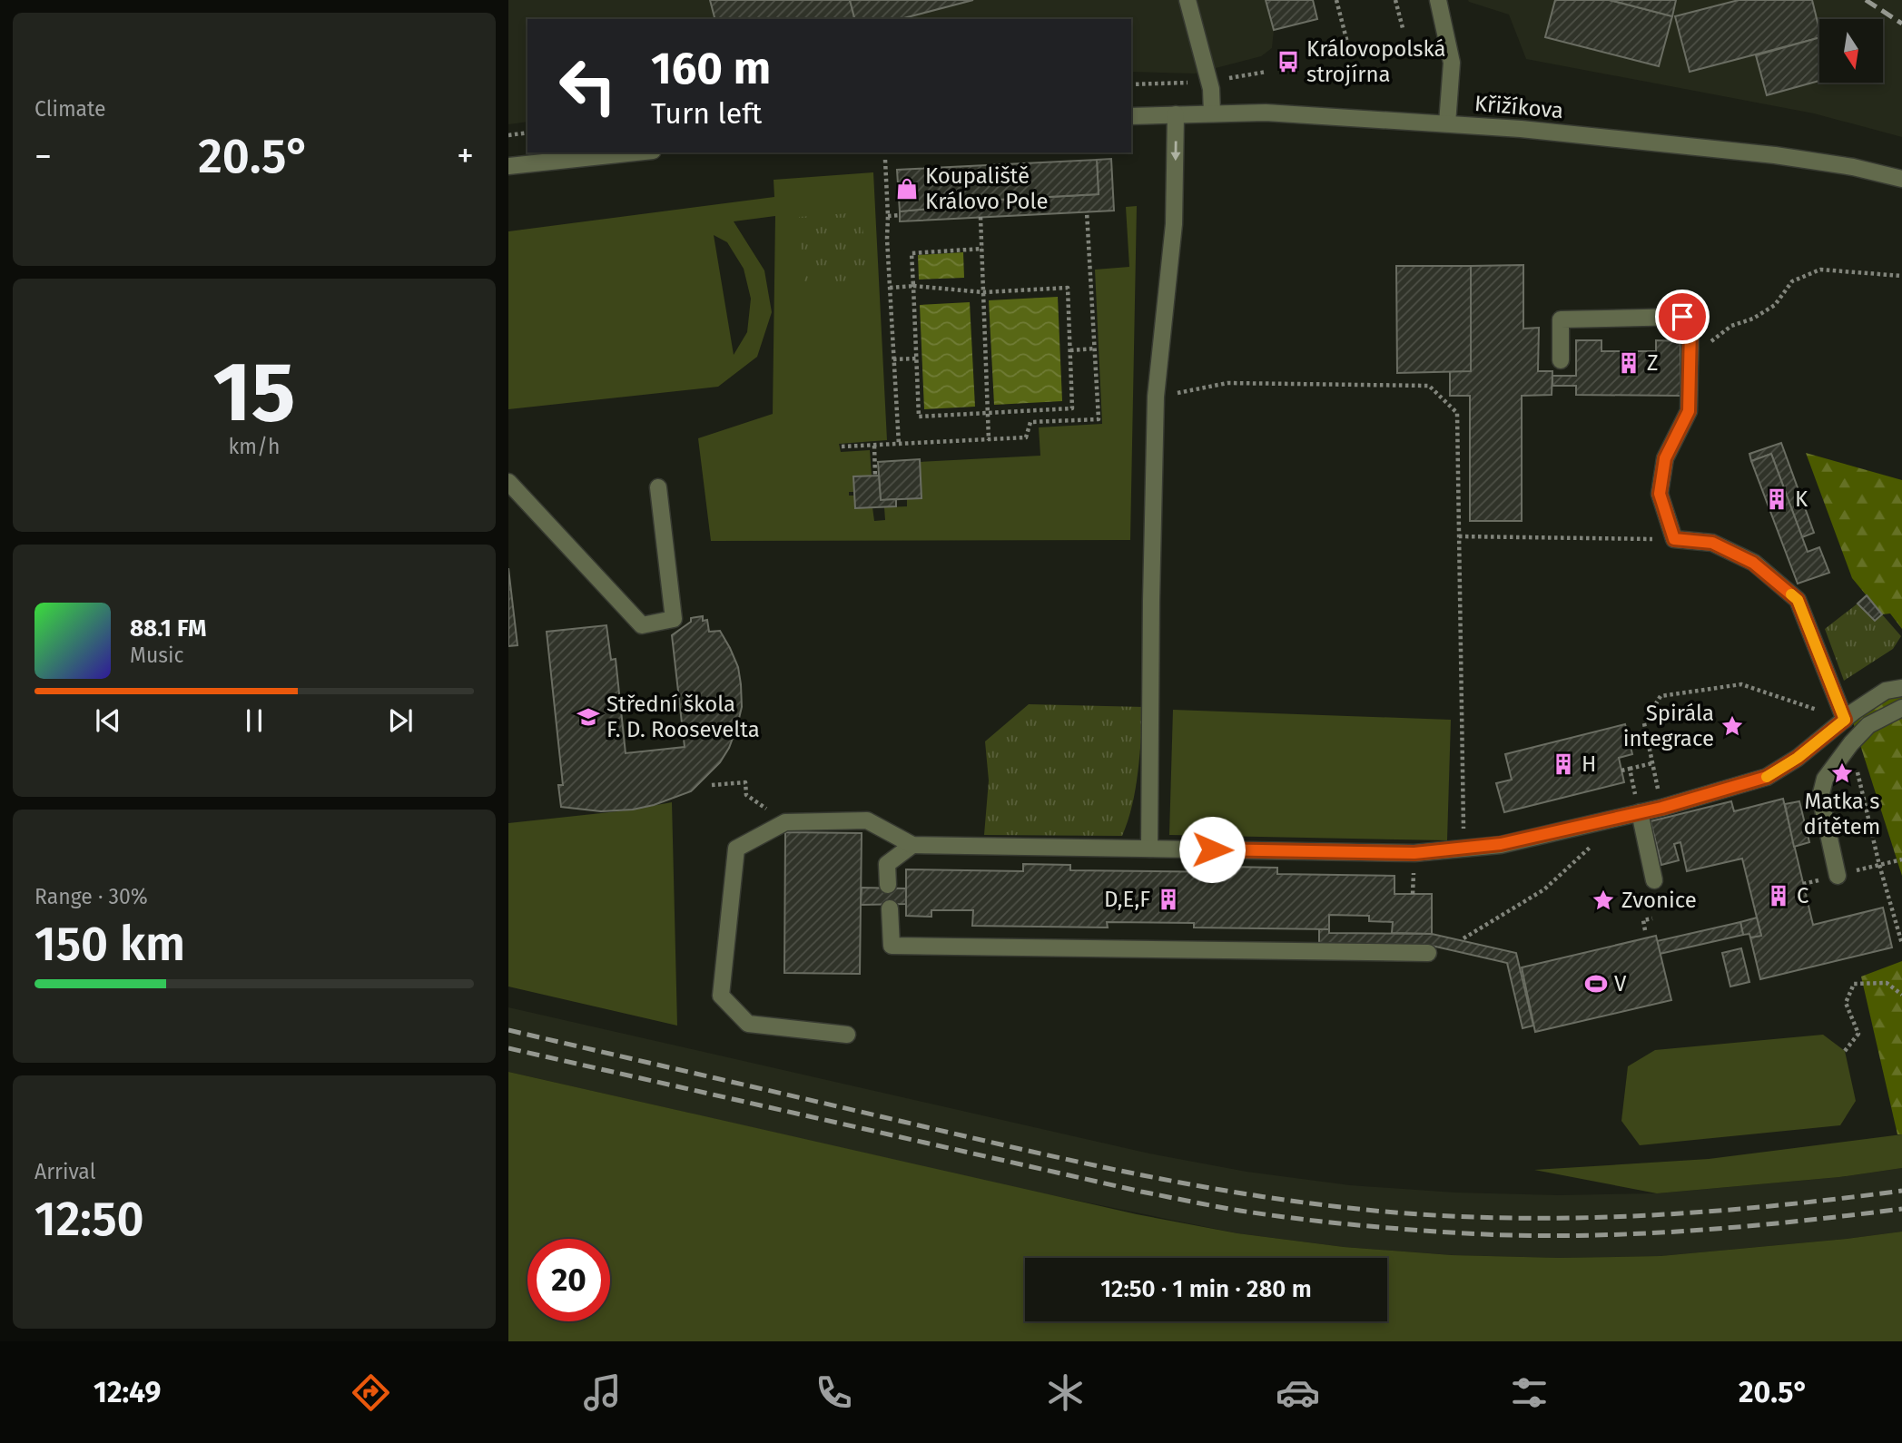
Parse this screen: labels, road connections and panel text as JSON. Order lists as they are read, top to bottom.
{
  "streets": {
    "street": ["Křižíkova"]
  },
  "places": {
    "bus stop": ["Královopolská strojírna"],
    "shop": ["Koupaliště Královo Pole"],
    "building": [
      "Z",
      "K",
      "H",
      "C",
      "D,E,F"
    ],
    "school or university": ["Střední škola F. D. Roosevelta"],
    "place": ["Spirála integrace", "Matka s dítětem", "Zvonice"],
    "sports": ["V"]
  },
  "north": "bottom",
  "page": {
    "tile": [
      "Climate",
      ["15", "km/h"],
      ["Range · 30%", "150 km"],
      ["Arrival", "12:50"]
    ],
    "turn": ["160 m", "Turn left"],
    "heat": ["−", "20.5°", "+"],
    "song": ["88.1 FM", "Music"],
    "limit": "20",
    "trip": "12:50 · 1 min · 280 m",
    "tabs": ["12:49", "20.5°"]
  }
}
